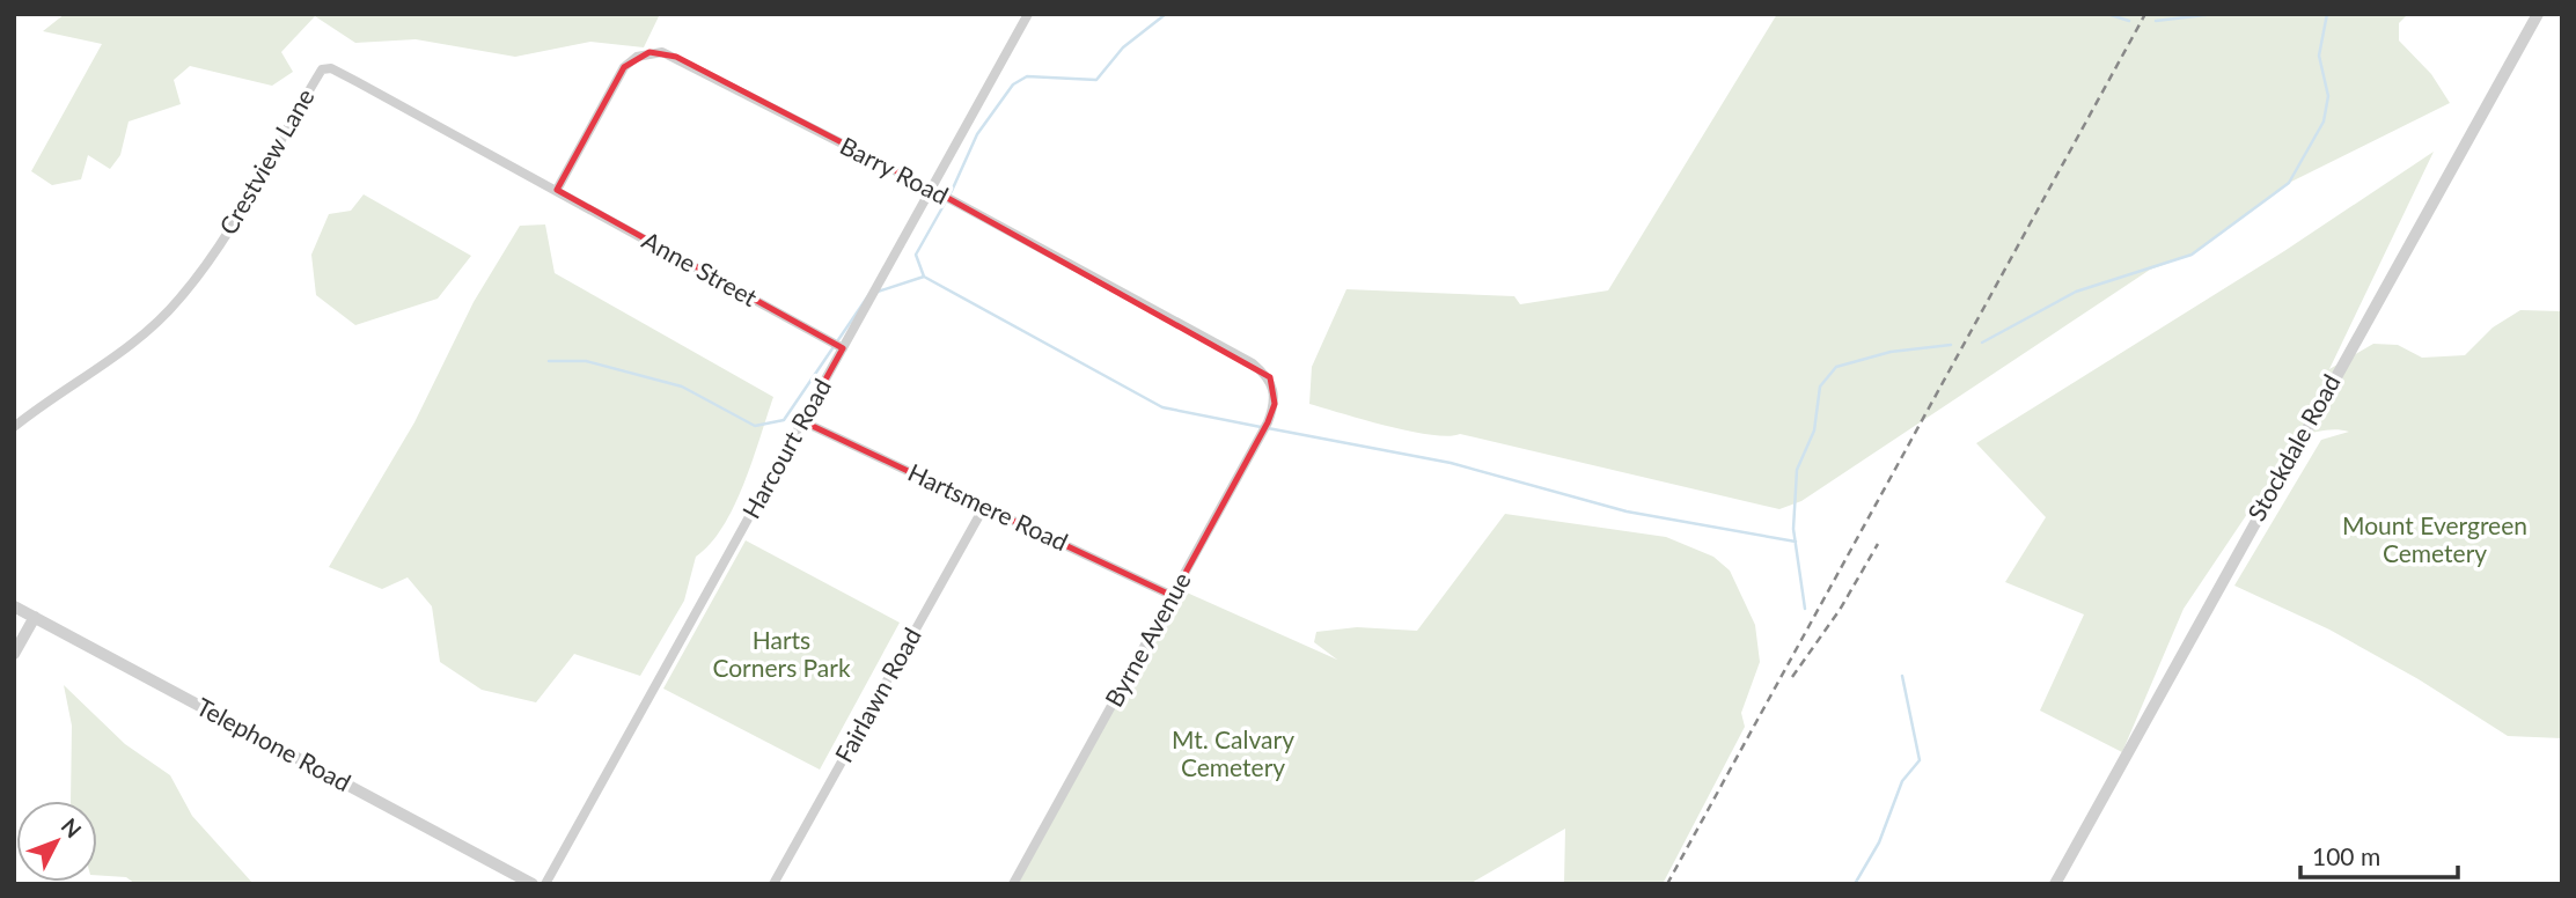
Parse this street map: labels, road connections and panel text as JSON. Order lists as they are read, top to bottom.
{
  "streets": {
    "street": [
      "Crestview Lane",
      "Barry Road",
      "Anne Street",
      "Stockdale Road",
      "Harcourt Road",
      "Hartsmere Road",
      "Byrne Avenue",
      "Fairlawn Road",
      "Telephone Road"
    ]
  },
  "crossings": [
    ["Crestview Lane", "Barry Road"],
    ["Crestview Lane", "Anne Street"],
    ["Barry Road", "Anne Street"],
    ["Barry Road", "Harcourt Road"],
    ["Barry Road", "Byrne Avenue"],
    ["Anne Street", "Harcourt Road"],
    ["Harcourt Road", "Hartsmere Road"],
    ["Hartsmere Road", "Byrne Avenue"],
    ["Hartsmere Road", "Fairlawn Road"]
  ],
  "parks": ["Mount Evergreen Cemetery", "Harts Corners Park", "Mt. Calvary Cemetery"],
  "scale_bar": "100 m",
  "north": "top right"
}
